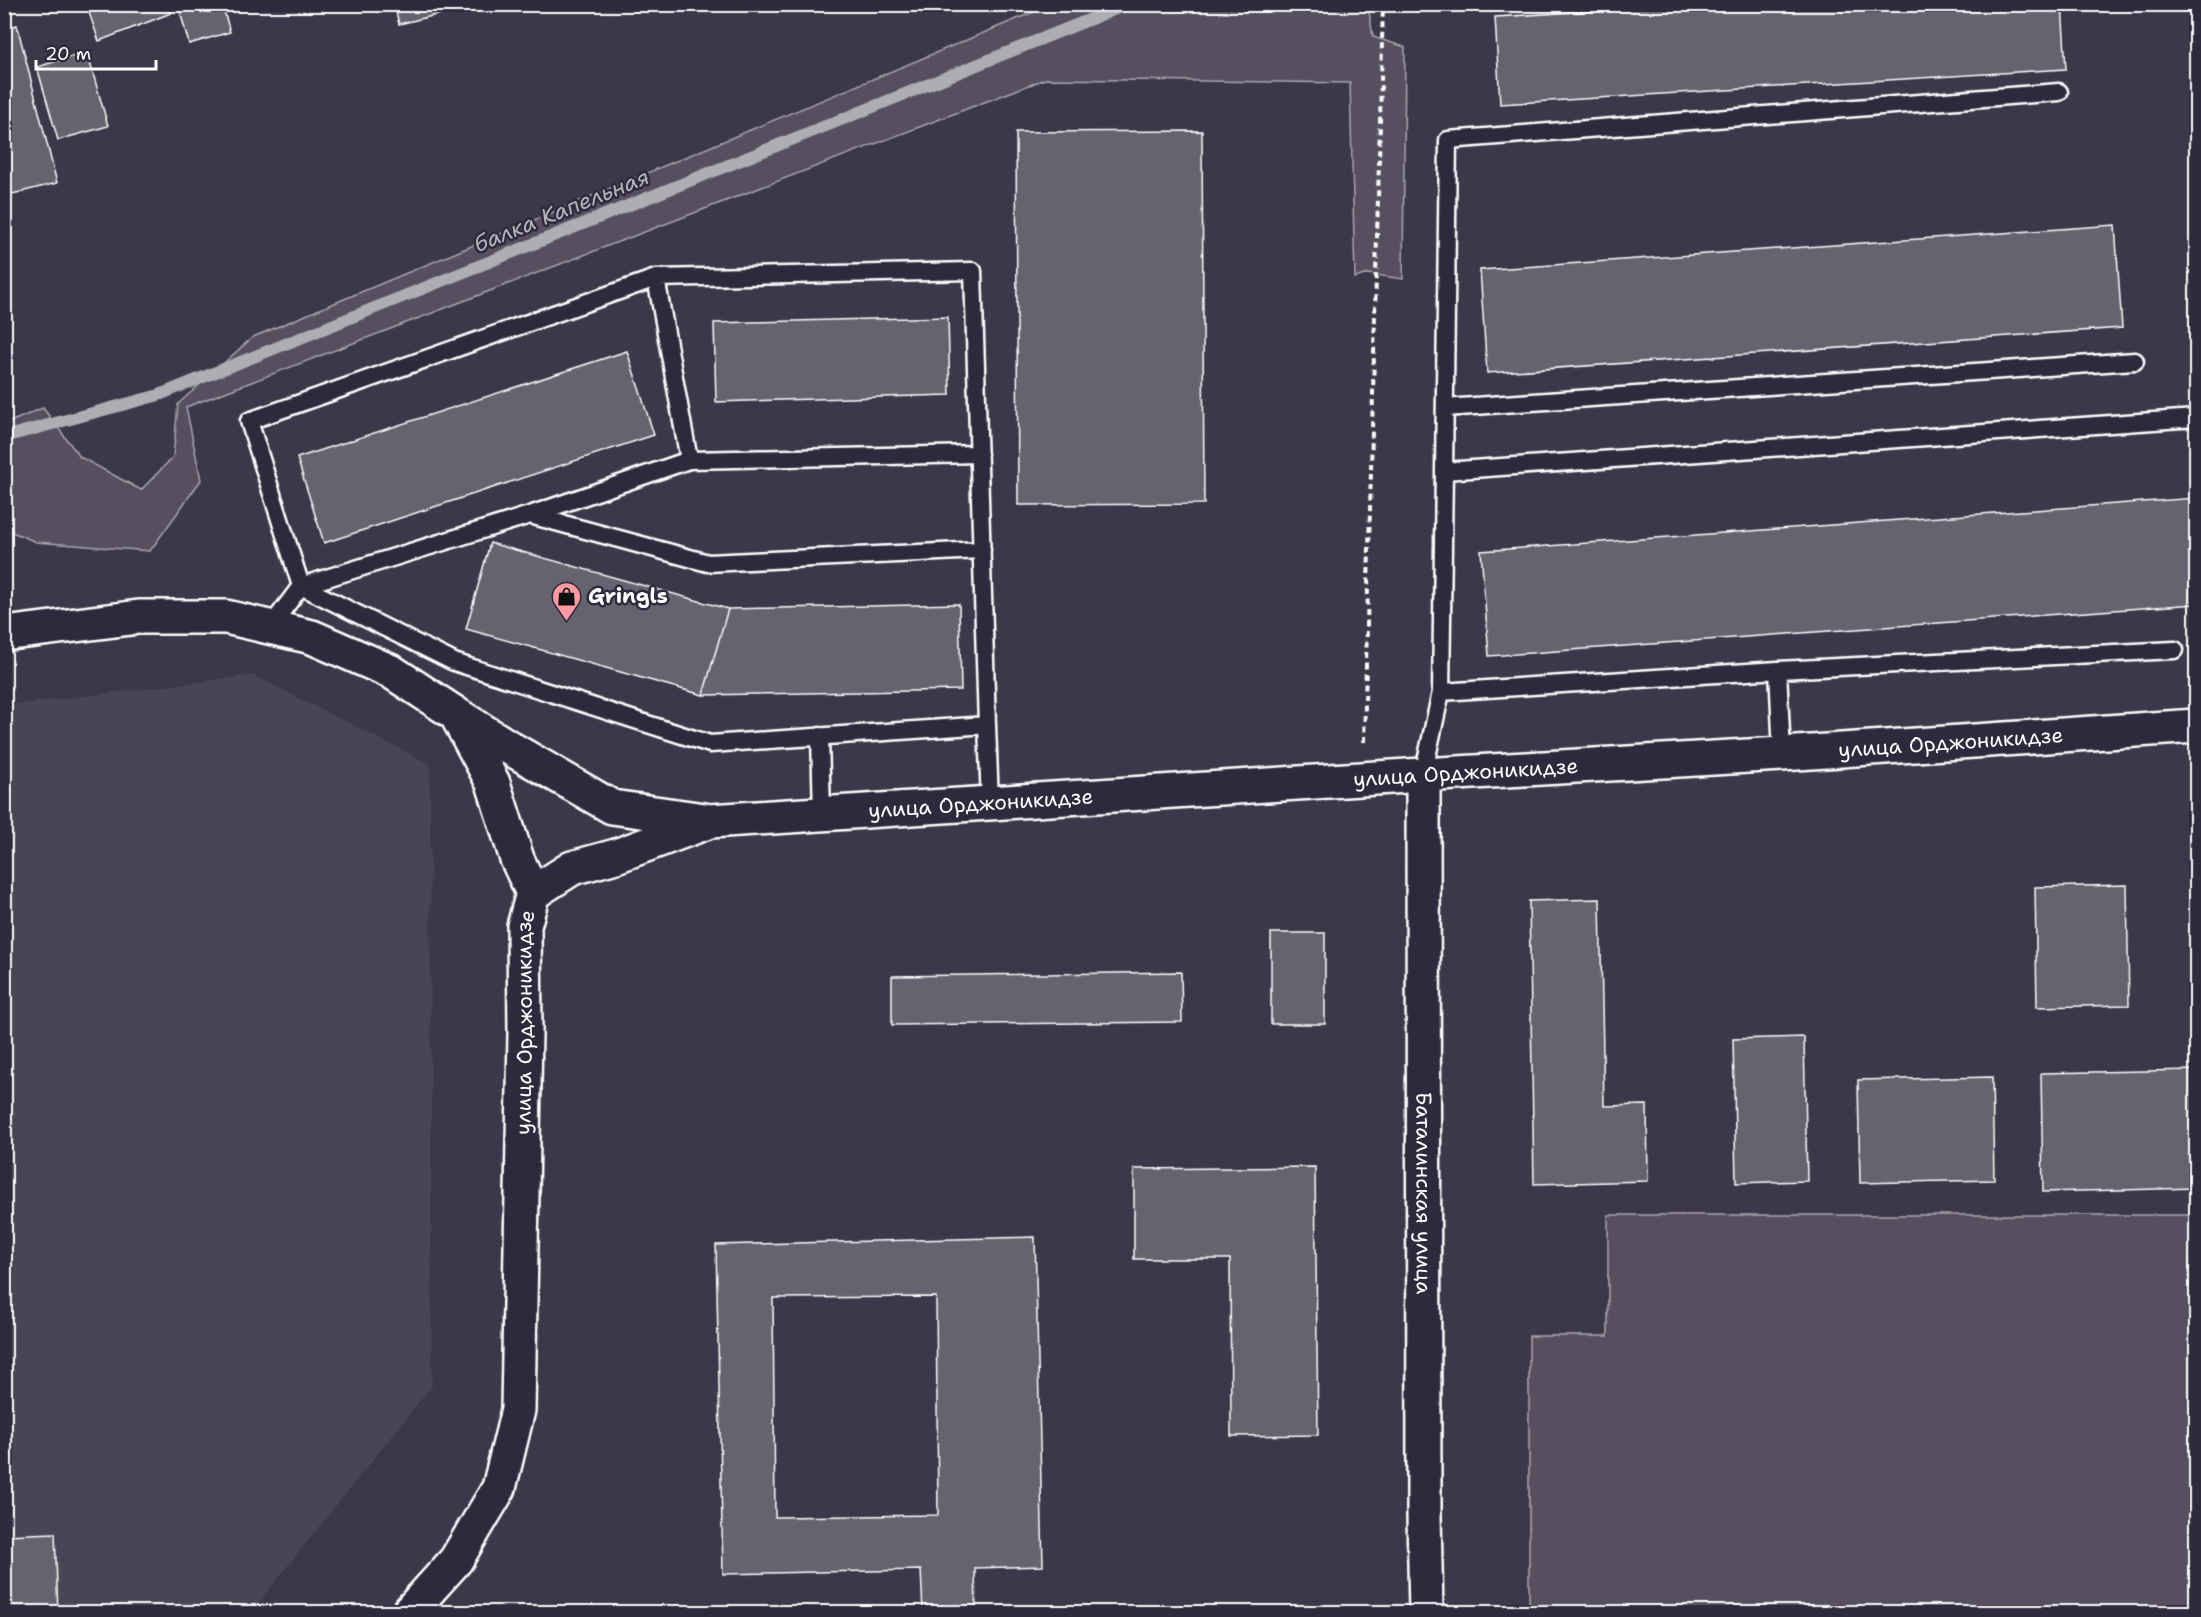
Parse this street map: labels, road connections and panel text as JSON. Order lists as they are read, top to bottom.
{
  "streets": {
    "main road": ["улица Орджоникидзе", "Баталинская улица"]
  },
  "crossings": [
    ["улица Орджоникидзе", "Баталинская улица"]
  ],
  "water": ["балка Капельная"],
  "places": {
    "shop": ["Gringls"]
  },
  "scale_bar": "20 m"
}
